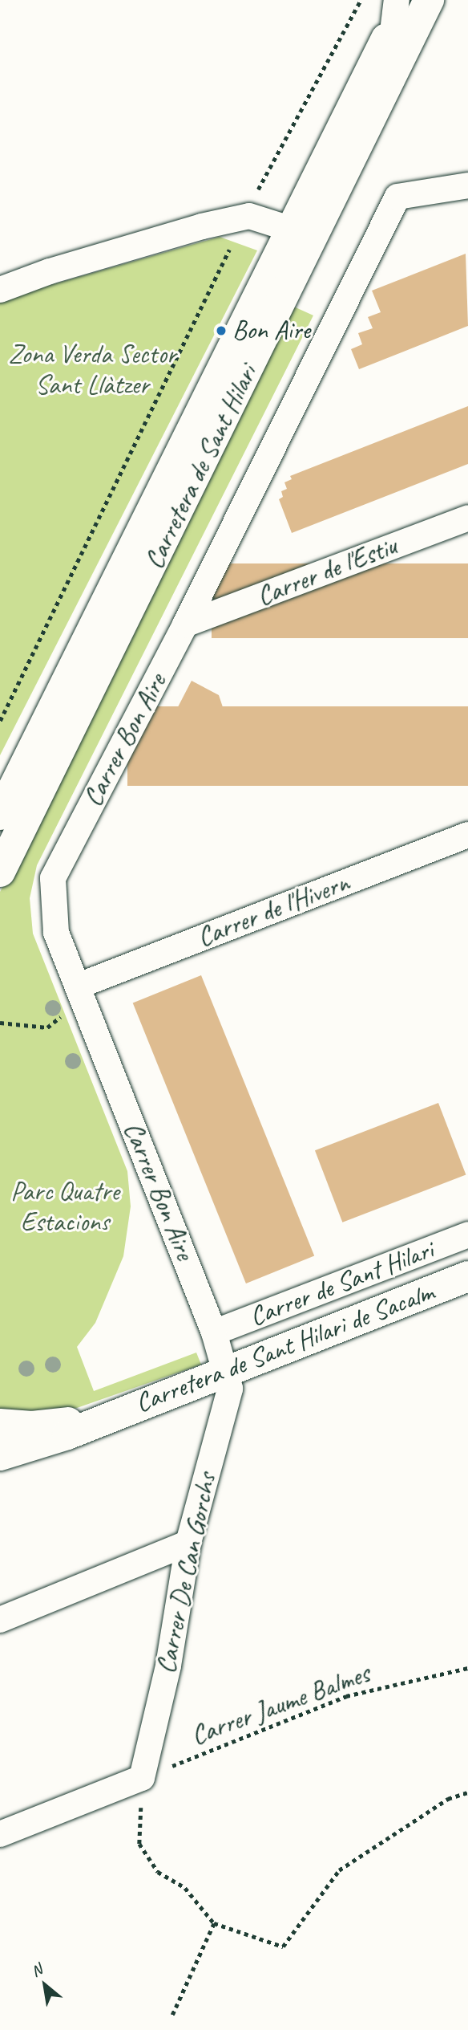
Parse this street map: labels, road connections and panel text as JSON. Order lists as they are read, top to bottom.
{
  "streets": {
    "street": [
      "Carretera de Sant Hilari",
      "Carrer de l'Estiu",
      "Carrer Bon Aire",
      "Carrer de l'Hivern",
      "Carrer de Sant Hilari",
      "Carretera de Sant Hilari de Sacalm",
      "Carrer De Can Gorchs"
    ],
    "path": ["Carrer Jaume Balmes"]
  },
  "crossings": [
    ["Carrer de l'Estiu", "Carrer Bon Aire"],
    ["Carrer Bon Aire", "Carrer de l'Hivern"],
    ["Carrer Bon Aire", "Carrer de Sant Hilari"],
    ["Carrer Bon Aire", "Carretera de Sant Hilari de Sacalm"],
    ["Carrer Bon Aire", "Carrer De Can Gorchs"],
    ["Carretera de Sant Hilari de Sacalm", "Carrer De Can Gorchs"],
    ["Carrer De Can Gorchs", "Carrer Jaume Balmes"]
  ],
  "parks": ["Zona Verda Sector Sant Llàtzer", "Parc Quatre Estacions"],
  "places": ["Bon Aire"],
  "north": "top left"
}
